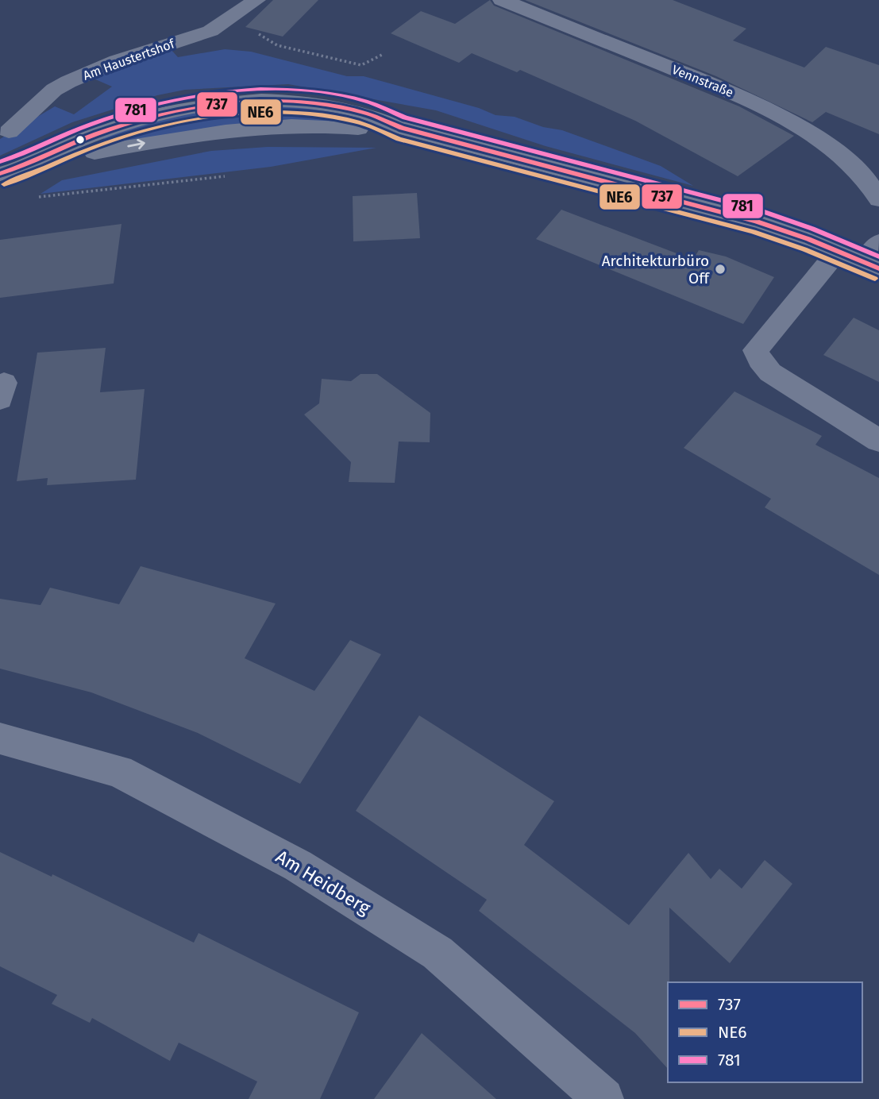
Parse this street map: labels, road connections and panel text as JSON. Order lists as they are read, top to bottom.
{
  "streets": {
    "street": ["Am Haustertshof", "Vennstraße", "Am Heidberg"]
  },
  "places": ["Architekturbüro Off"],
  "lines": ["transit line 781", "transit line 737", "transit line NE6"],
  "legend": ["737", "NE6", "781"]
}
